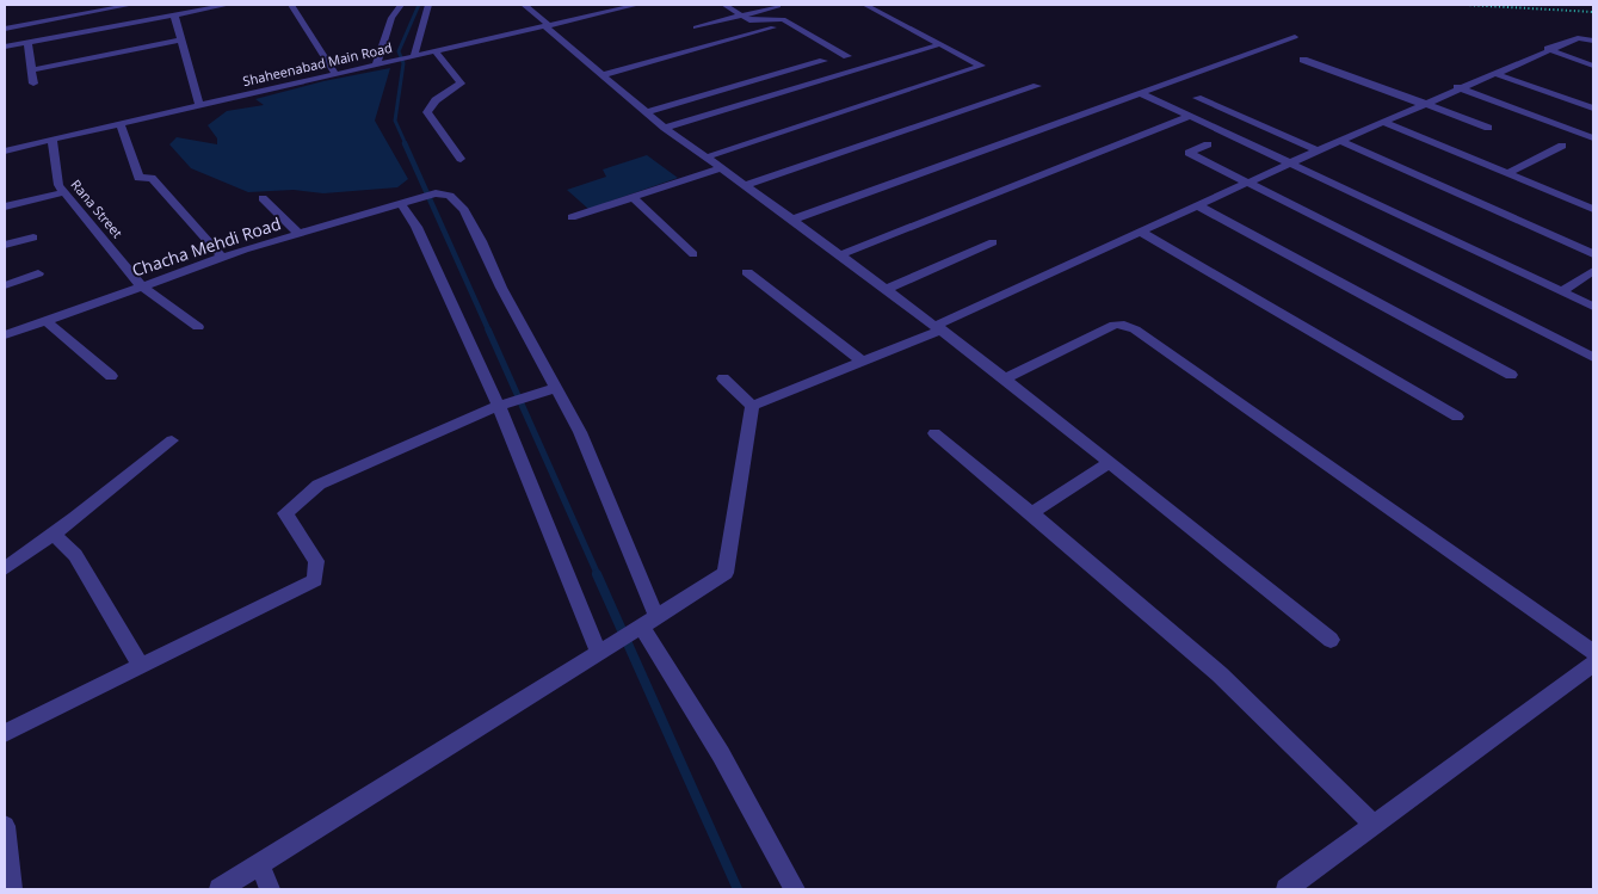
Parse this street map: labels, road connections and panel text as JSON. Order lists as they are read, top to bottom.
{
  "streets": {
    "street": ["Shaheenabad Main Road", "Rana Street", "Chacha Mehdi Road"]
  },
  "crossings": [
    ["Shaheenabad Main Road", "Rana Street"],
    ["Rana Street", "Chacha Mehdi Road"]
  ]
}
